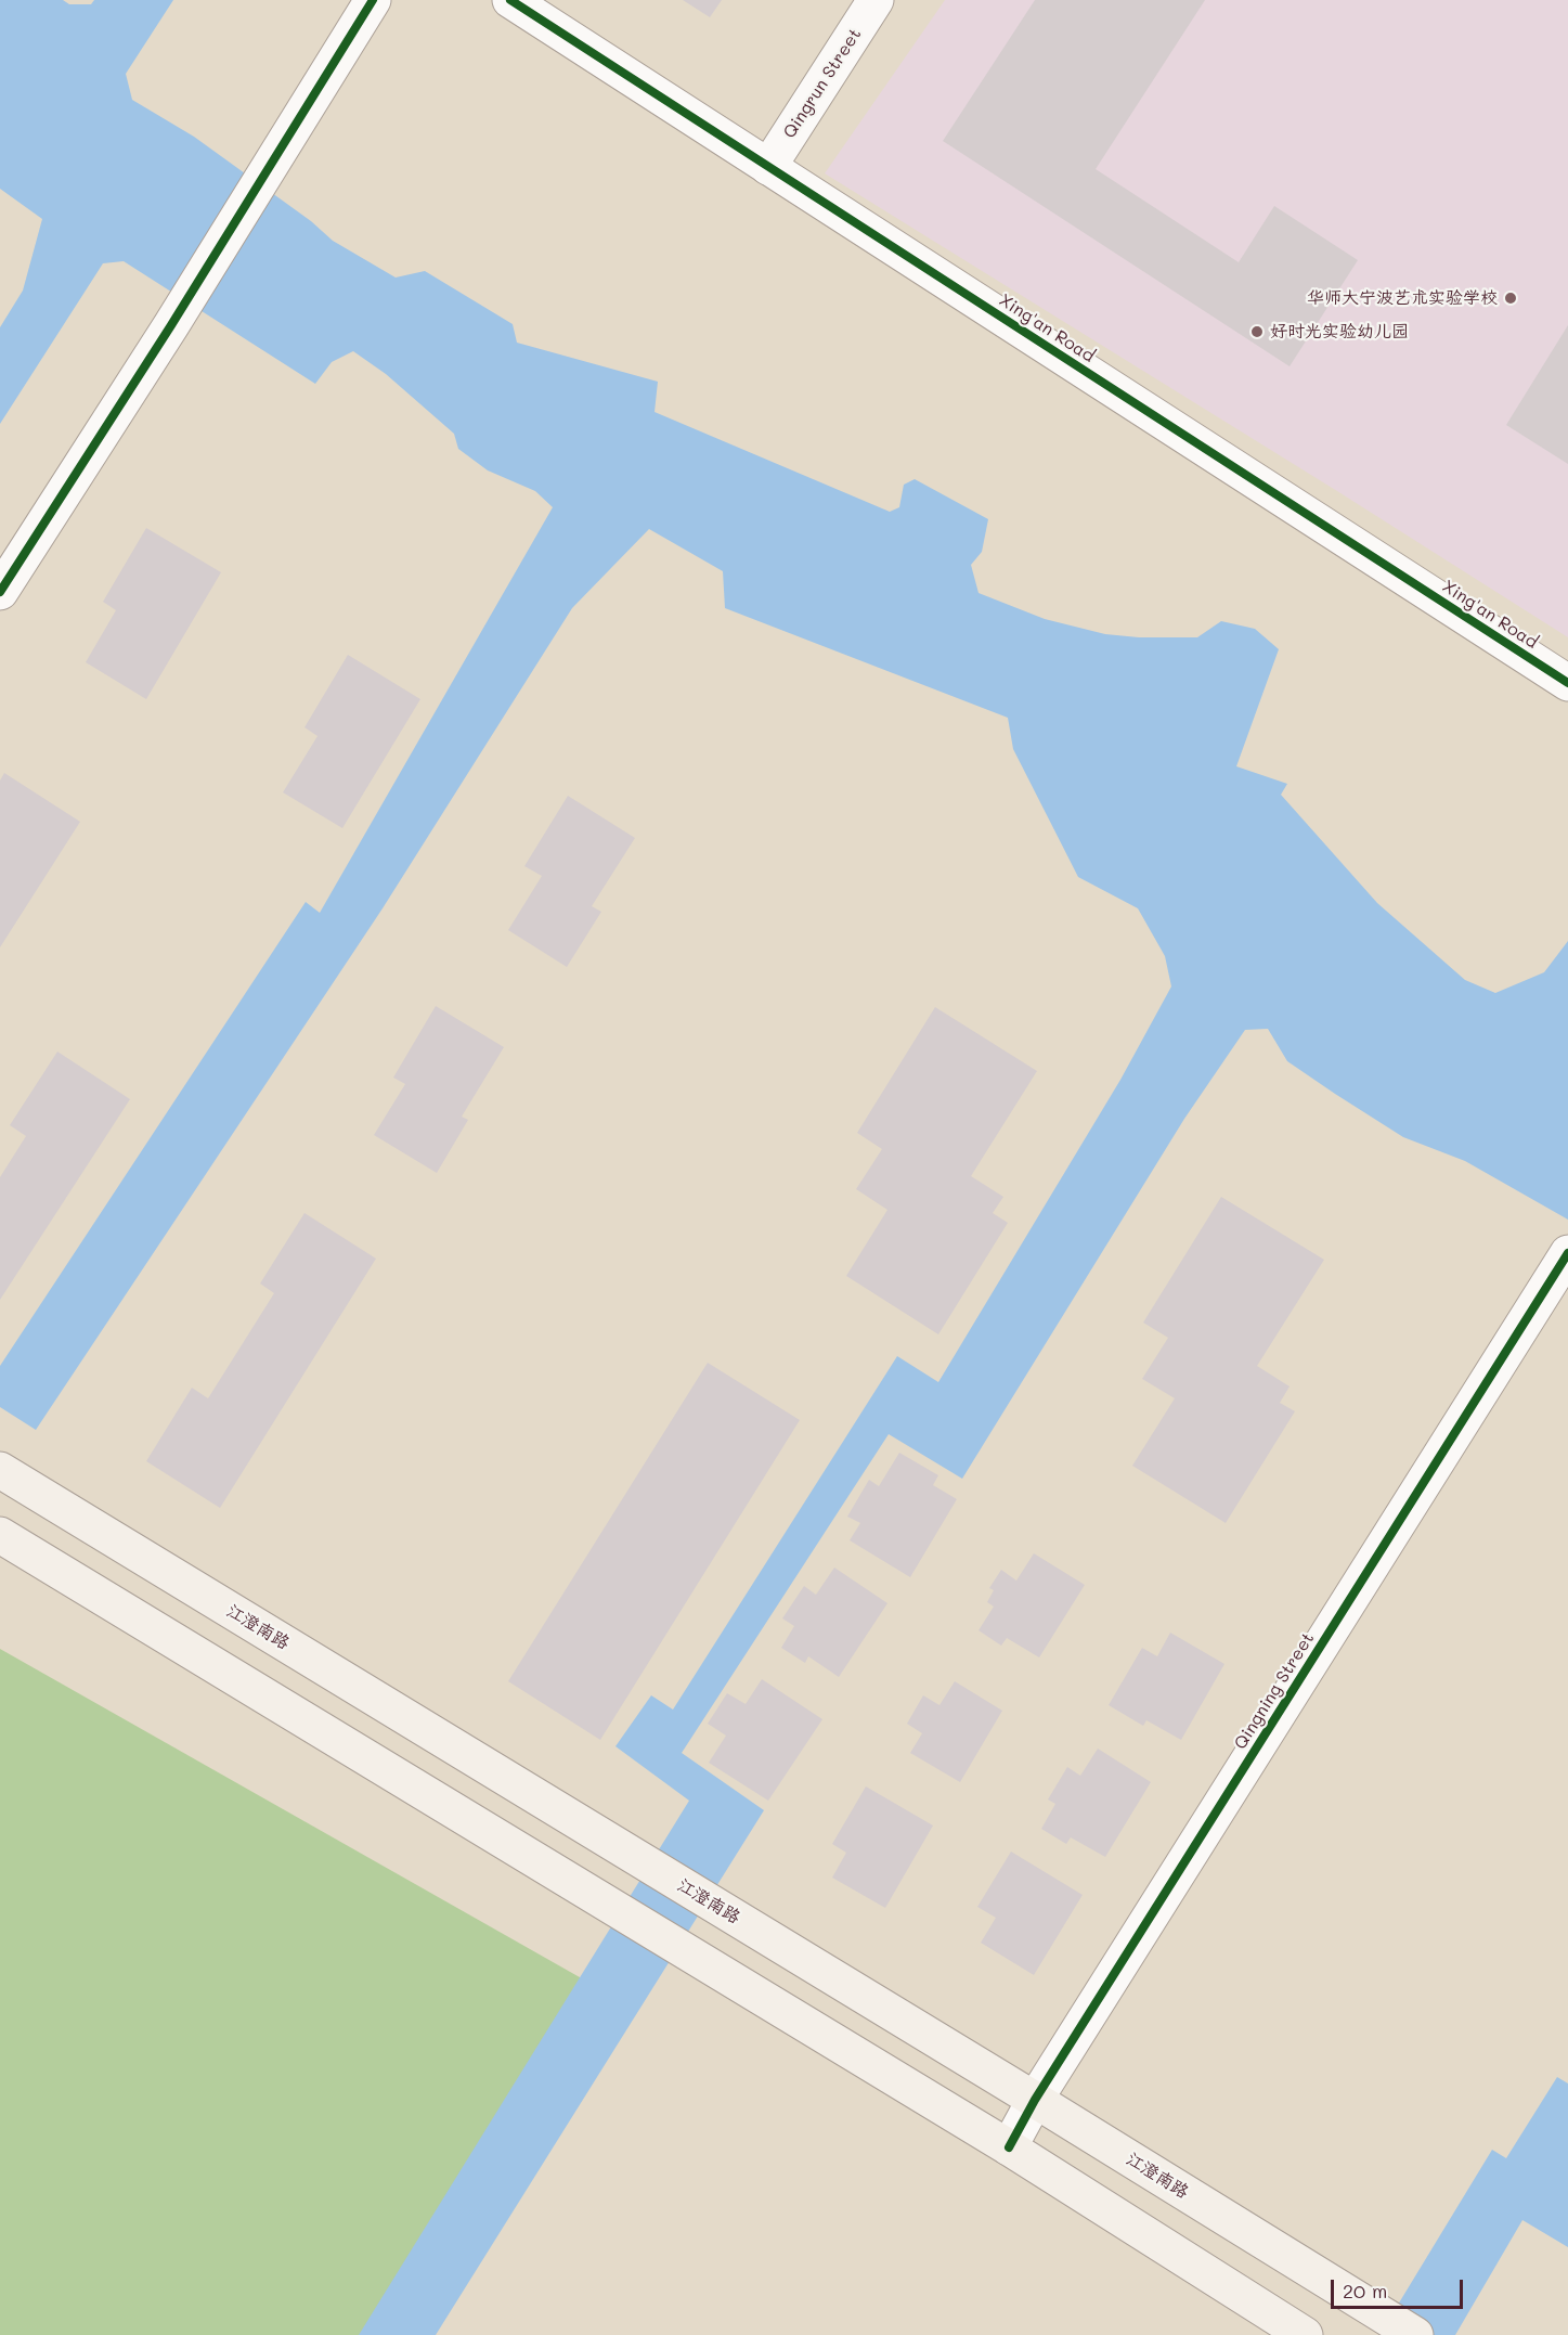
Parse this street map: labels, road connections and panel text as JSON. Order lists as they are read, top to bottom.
{
  "streets": {
    "main road": ["江澄南路"],
    "street": ["Qingrun Street", "Xing'an Road", "Qingning Street"]
  },
  "crossings": [
    ["Qingrun Street", "Xing'an Road"],
    ["江澄南路", "Qingning Street"]
  ],
  "places": ["华师大宁波艺术实验学校", "好时光实验幼儿园"],
  "scale_bar": "20 m"
}
